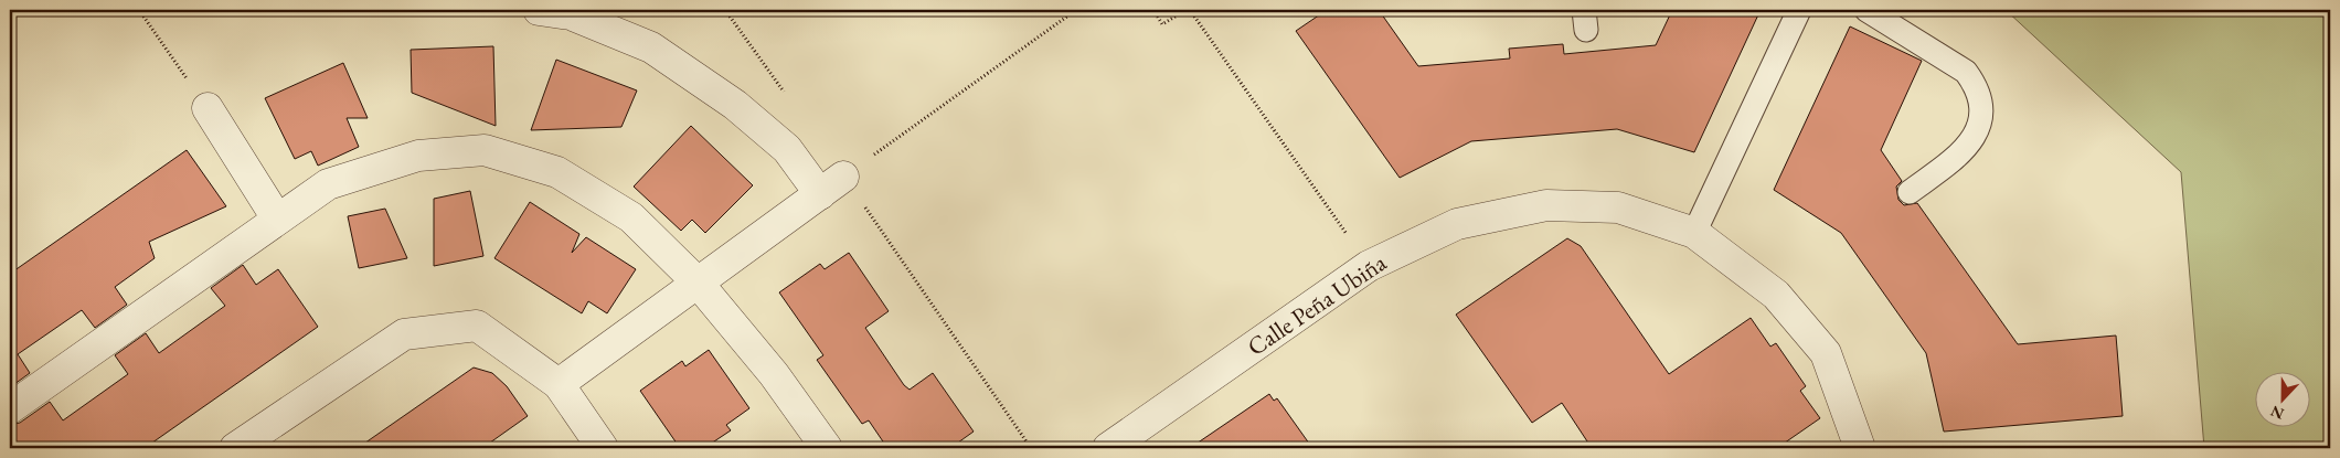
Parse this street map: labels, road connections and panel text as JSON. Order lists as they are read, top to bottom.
{
  "streets": {
    "street": ["Calle Peña Ubiña"]
  },
  "north": "bottom"
}
